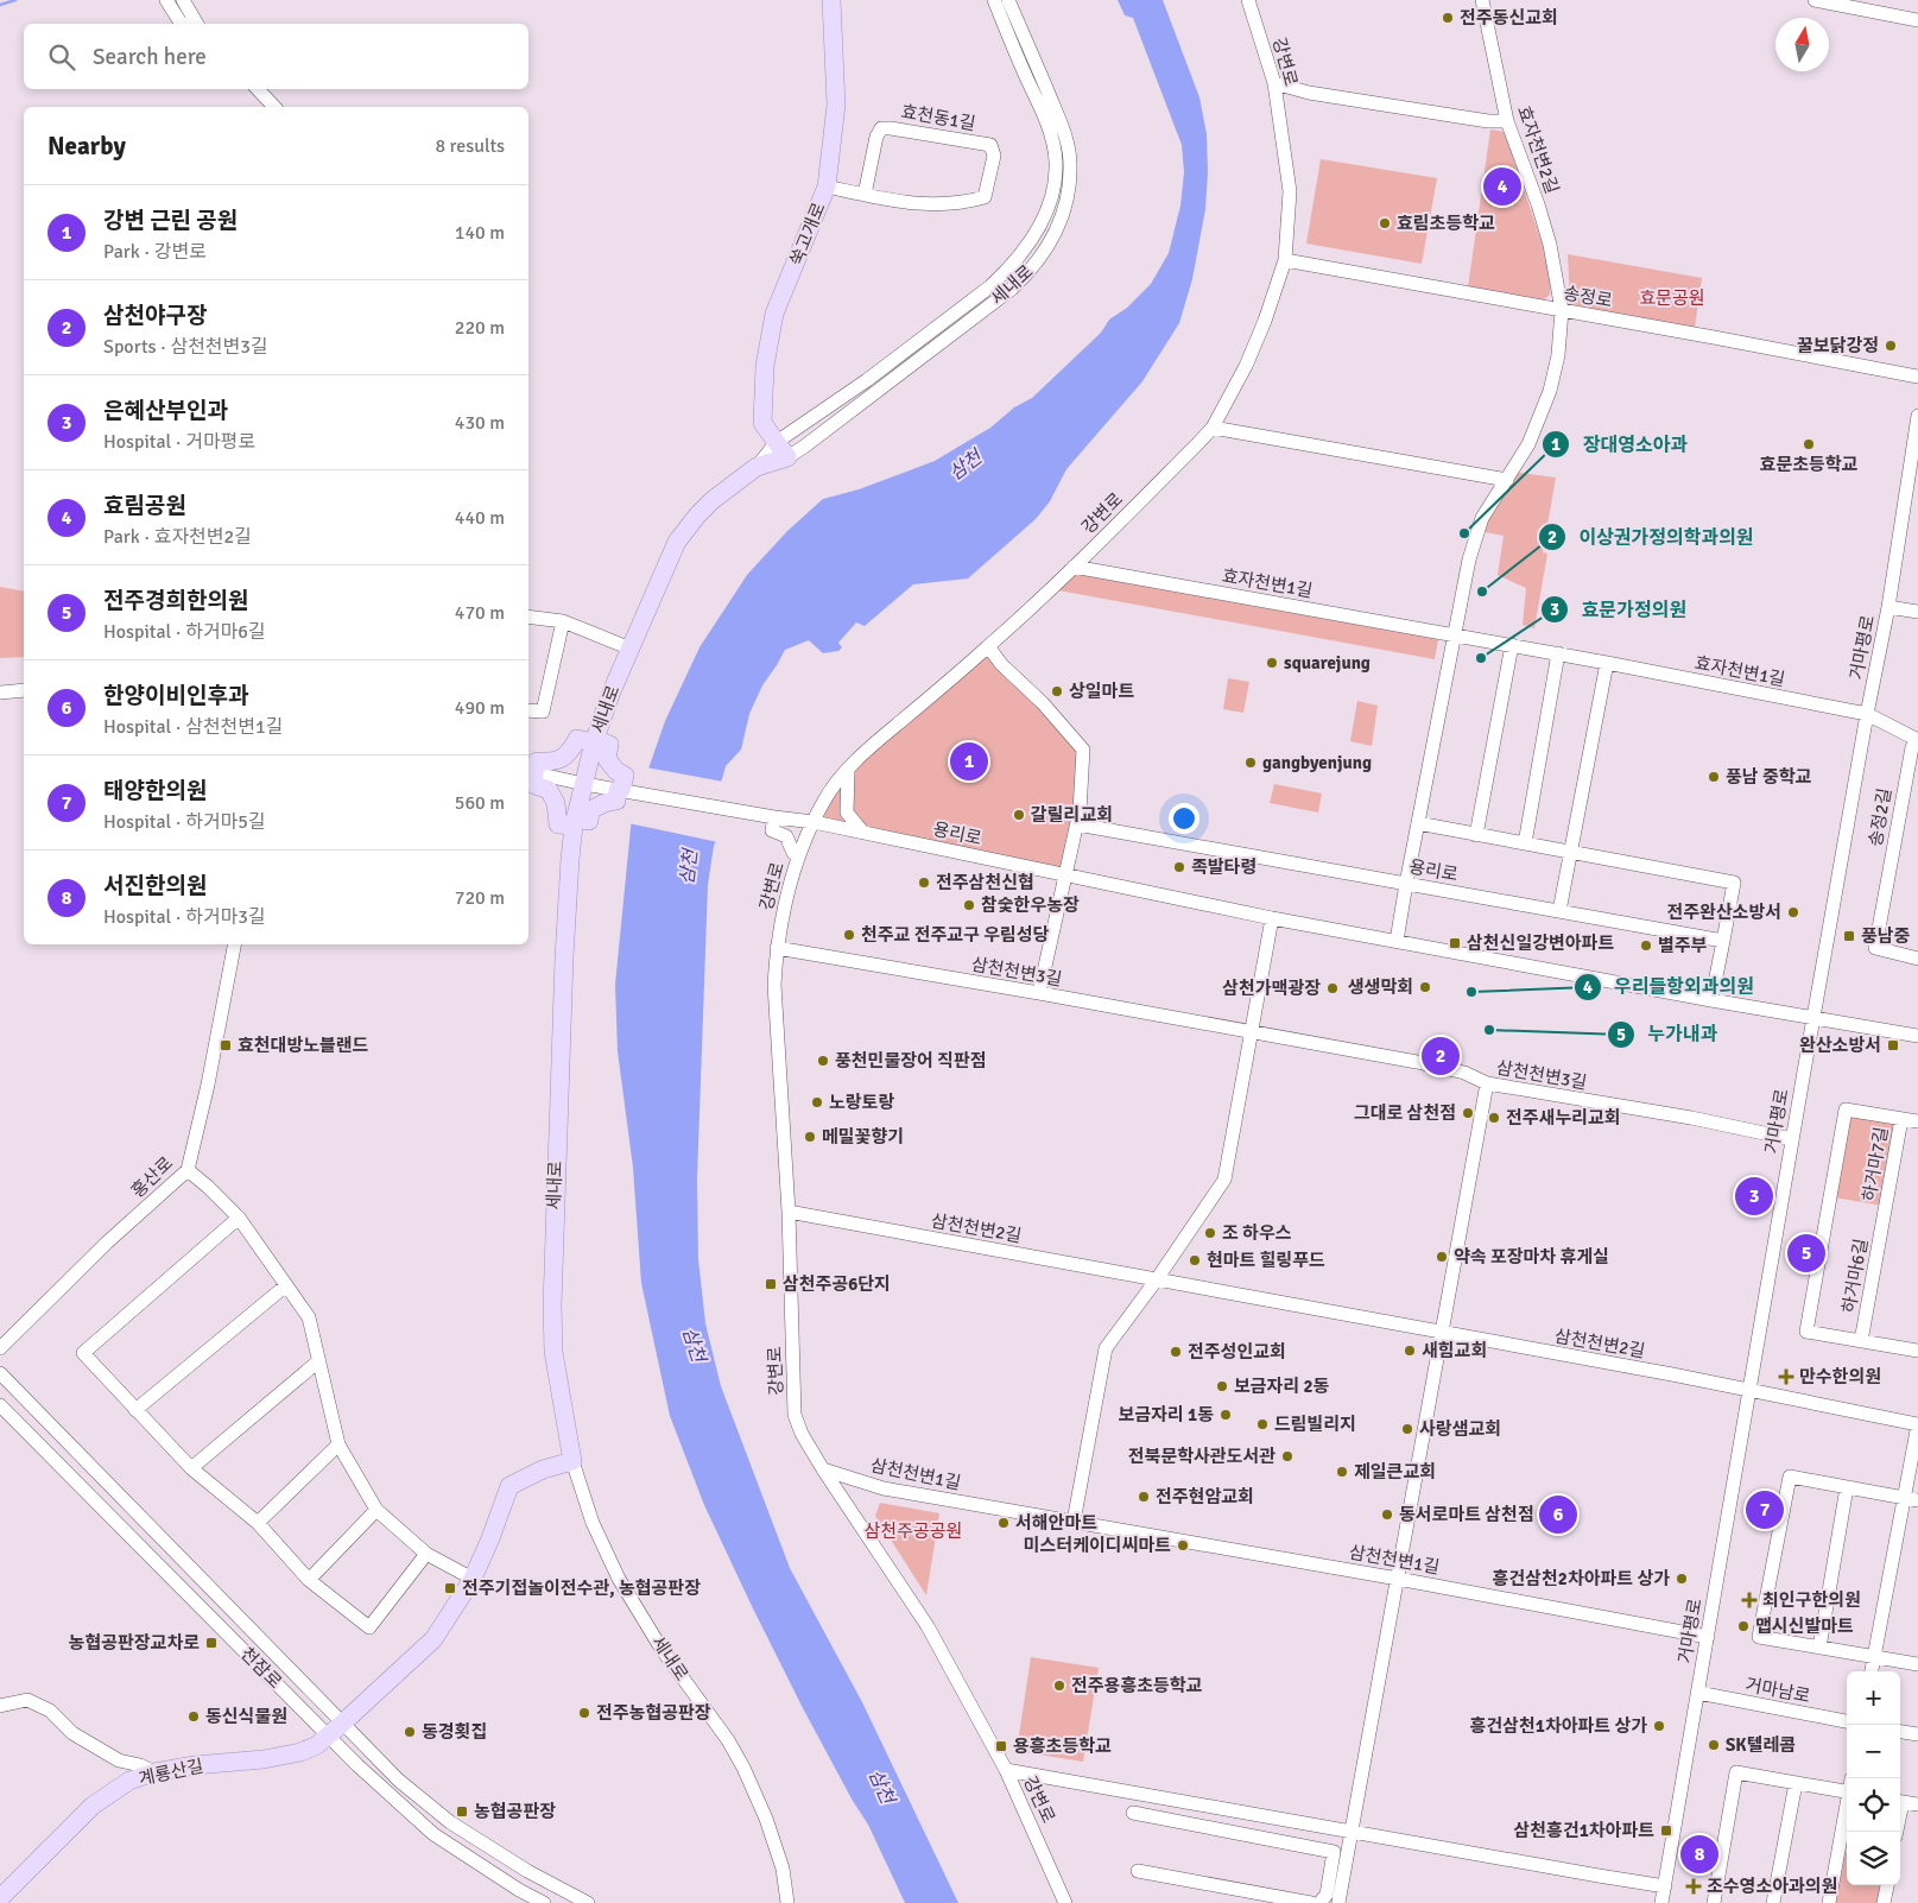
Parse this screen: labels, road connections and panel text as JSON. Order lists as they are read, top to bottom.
{
  "streets": {
    "main road": ["쑥고개로", "세내로", "계룡산길"],
    "street": [
      "강변로",
      "효천동1길",
      "효자천변2길",
      "송정로",
      "효자천변1길",
      "거마평로",
      "송정2길",
      "용리로",
      "삼천천변3길",
      "하거마7길",
      "홍산로",
      "삼천천변2길",
      "하거마6길",
      "삼천천변1길",
      "천잠로",
      "거마남로"
    ]
  },
  "crossings": [
    ["강변로", "송정로"],
    ["강변로", "효자천변1길"],
    ["강변로", "용리로"],
    ["강변로", "삼천천변3길"],
    ["강변로", "삼천천변2길"],
    ["강변로", "삼천천변1길"],
    ["효천동1길", "쑥고개로"],
    ["효자천변2길", "송정로"],
    ["쑥고개로", "세내로"],
    ["세내로", "용리로"],
    ["효자천변1길", "거마평로"],
    ["효자천변1길", "송정2길"],
    ["거마평로", "송정2길"],
    ["거마평로", "용리로"],
    ["거마평로", "삼천천변3길"],
    ["거마평로", "삼천천변2길"],
    ["거마평로", "삼천천변1길"],
    ["거마평로", "거마남로"],
    ["하거마7길", "하거마6길"],
    ["천잠로", "계룡산길"]
  ],
  "water": ["삼천"],
  "parks": ["효문공원", "삼천주공공원"],
  "places": {
    "other": [
      "전주동신교회",
      "효림초등학교",
      "꿀보닭강정",
      "효문초등학교",
      "장대영소아과",
      "이상권가정의학과의원",
      "효문가정의원",
      "squarejung",
      "상일마트",
      "gangbyenjung",
      "풍남 중학교",
      "갈릴리교회",
      "족발타령",
      "전주삼천신협",
      "참숯한우농장",
      "전주완산소방서",
      "천주교 전주교구 우림성당",
      "별주부",
      "생생막회",
      "삼천가맥광장",
      "우리들항외과의원",
      "누가내과",
      "풍천민물장어 직판점",
      "노랑토랑",
      "그대로 삼천점",
      "전주새누리교회",
      "메밀꽃향기",
      "조 하우스",
      "약속 포장마차 휴게실",
      "현마트 힐링푸드",
      "새힘교회",
      "전주성인교회",
      "보금자리 2동",
      "보금자리 1동",
      "드림빌리지",
      "사랑샘교회",
      "전북문학사관도서관",
      "제일큰교회",
      "전주현암교회",
      "동서로마트 삼천점",
      "서해안마트",
      "미스터케이디씨마트",
      "흥건삼천2차아파트 상가",
      "맵시신발마트",
      "전주용흥초등학교",
      "전주농협공판장",
      "동신식물원",
      "흥건삼천1차아파트 상가",
      "동경횟집",
      "SK텔레콤"
    ],
    "transit": [
      "풍남중",
      "삼천신일강변아파트",
      "효천대방노블랜드",
      "완산소방서",
      "삼천주공6단지",
      "전주기접놀이전수관, 농협공판장",
      "농협공판장교차로",
      "용흥초등학교",
      "농협공판장",
      "삼천흥건1차아파트"
    ],
    "health": ["만수한의원", "최인구한의원", "조수영소아과의원"]
  },
  "north": "top",
  "page": {
    "search": "Search here",
    "heading": ["Nearby", "8 results"],
    "pins": [
      "4",
      "1",
      "2",
      "3",
      "5",
      "7",
      "6",
      "8"
    ],
    "list": [
      {
        "mark": "1",
        "name": "강변 근린 공원",
        "note": "Park · 강변로",
        "value": "140 m"
      },
      {
        "mark": "2",
        "name": "삼천야구장",
        "note": "Sports · 삼천천변3길",
        "value": "220 m"
      },
      {
        "mark": "3",
        "name": "은혜산부인과",
        "note": "Hospital · 거마평로",
        "value": "430 m"
      },
      {
        "mark": "4",
        "name": "효림공원",
        "note": "Park · 효자천변2길",
        "value": "440 m"
      },
      {
        "mark": "5",
        "name": "전주경희한의원",
        "note": "Hospital · 하거마6길",
        "value": "470 m"
      },
      {
        "mark": "6",
        "name": "한양이비인후과",
        "note": "Hospital · 삼천천변1길",
        "value": "490 m"
      },
      {
        "mark": "7",
        "name": "태양한의원",
        "note": "Hospital · 하거마5길",
        "value": "560 m"
      },
      {
        "mark": "8",
        "name": "서진한의원",
        "note": "Hospital · 하거마3길",
        "value": "720 m"
      }
    ],
    "map_buttons": ["+", "−"]
  }
}
